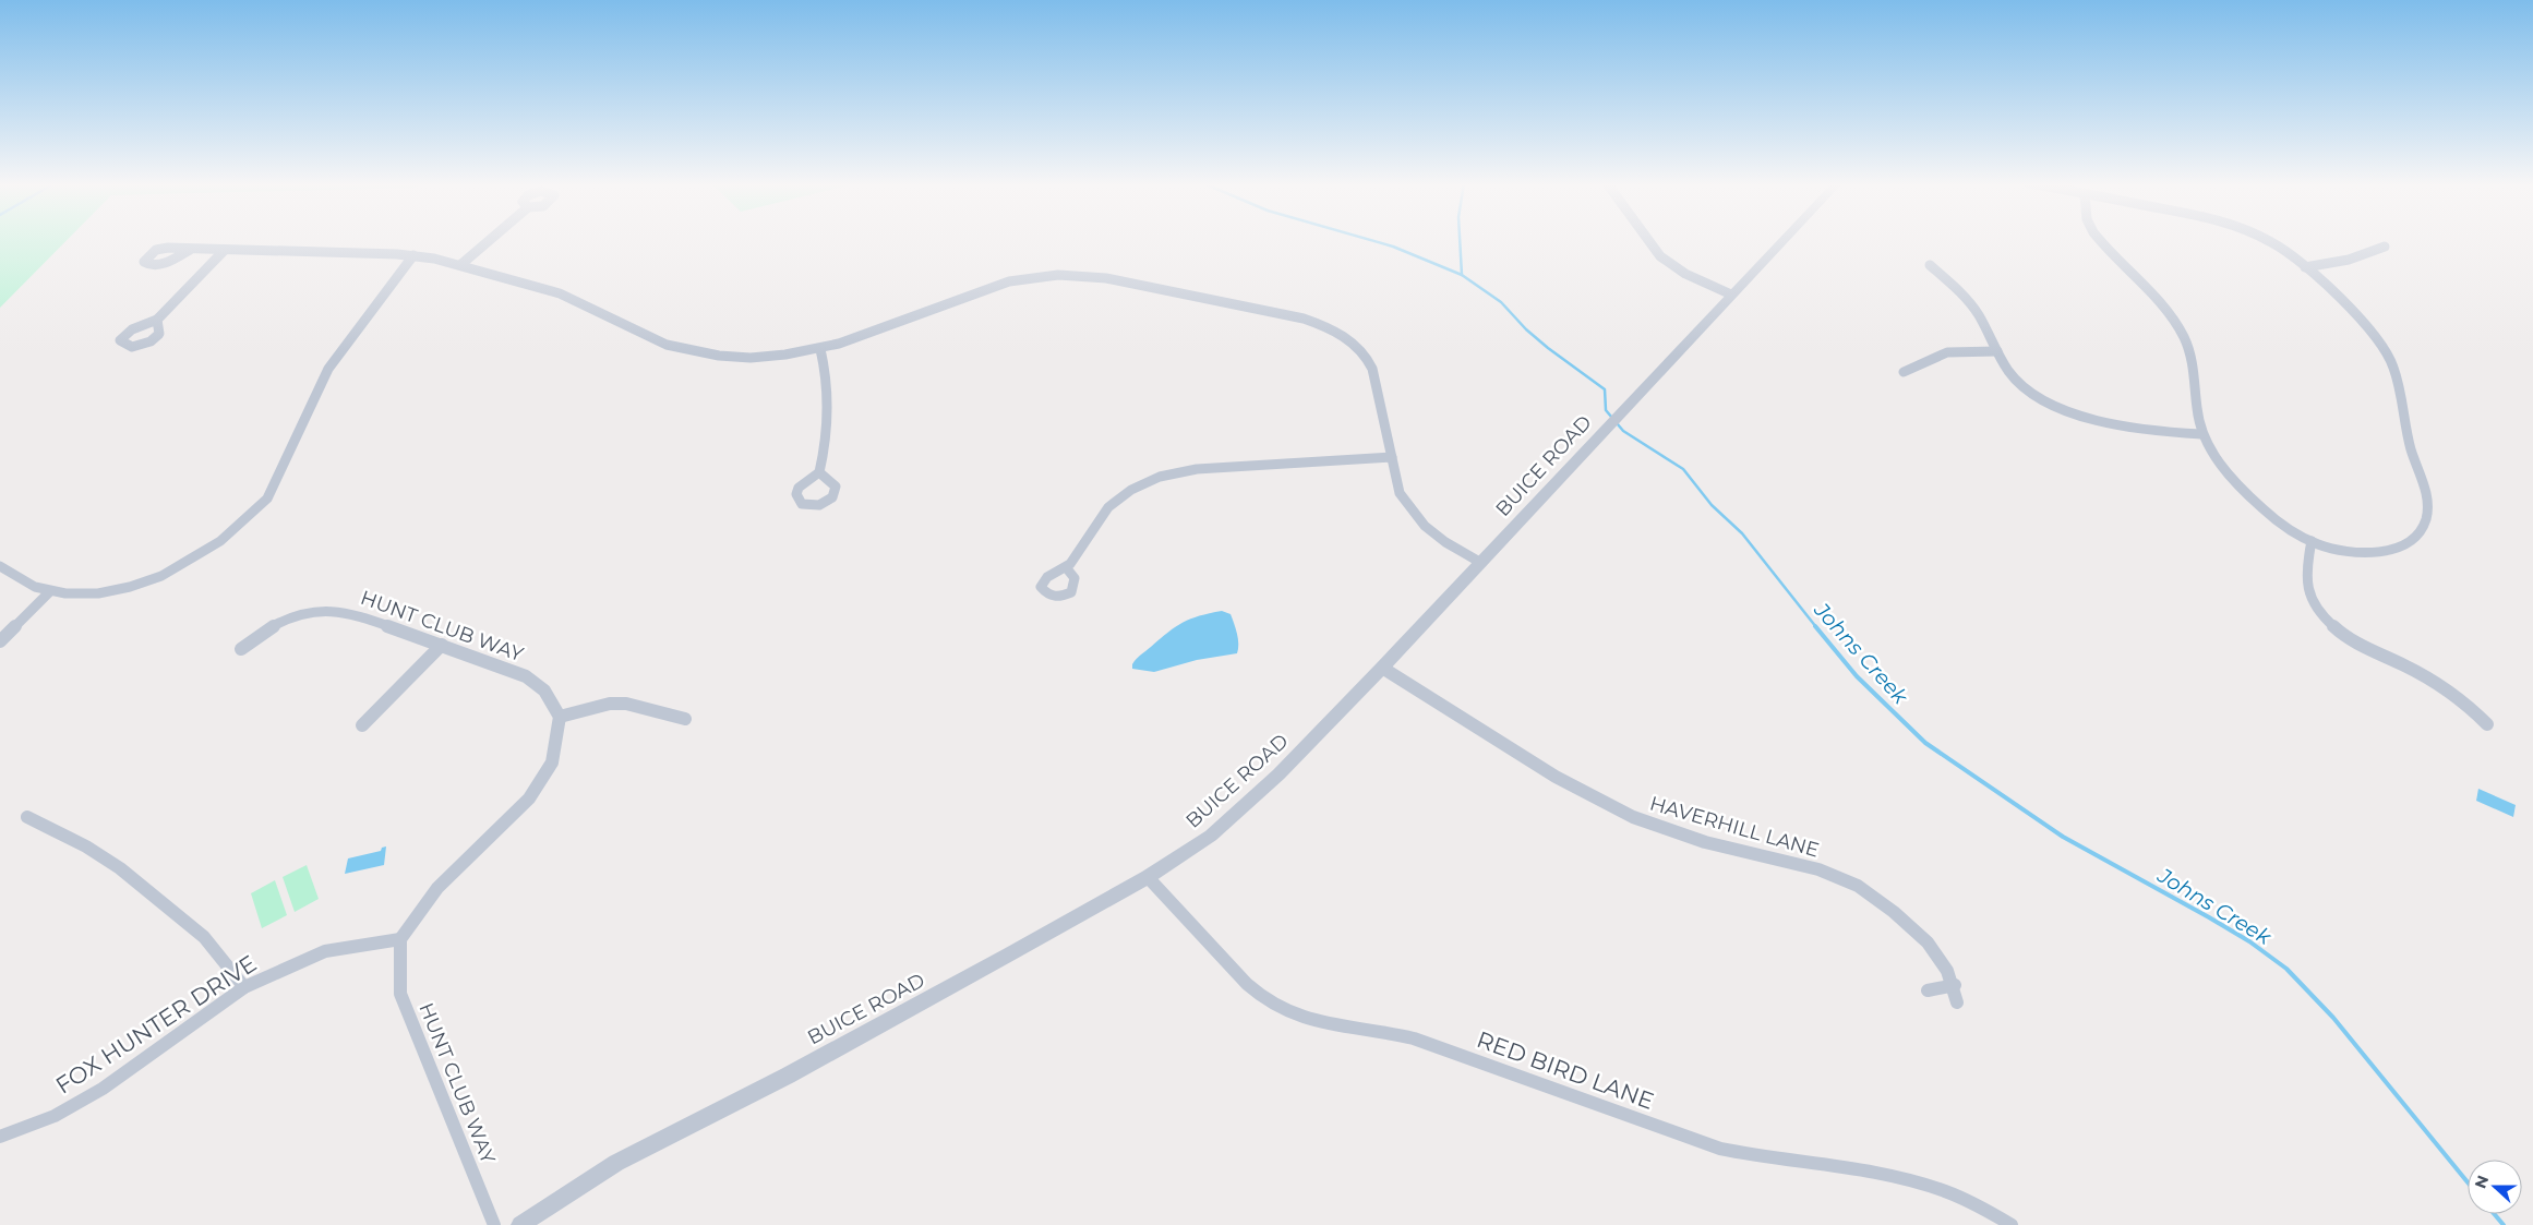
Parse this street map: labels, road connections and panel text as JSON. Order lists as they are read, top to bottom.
{
  "streets": {
    "street": [
      "BUICE ROAD",
      "HUNT CLUB WAY",
      "HAVERHILL LANE",
      "FOX HUNTER DRIVE",
      "RED BIRD LANE"
    ]
  },
  "crossings": [
    ["BUICE ROAD", "HAVERHILL LANE"],
    ["BUICE ROAD", "RED BIRD LANE"],
    ["HUNT CLUB WAY", "FOX HUNTER DRIVE"]
  ],
  "water": ["Johns Creek"],
  "north": "left"
}
